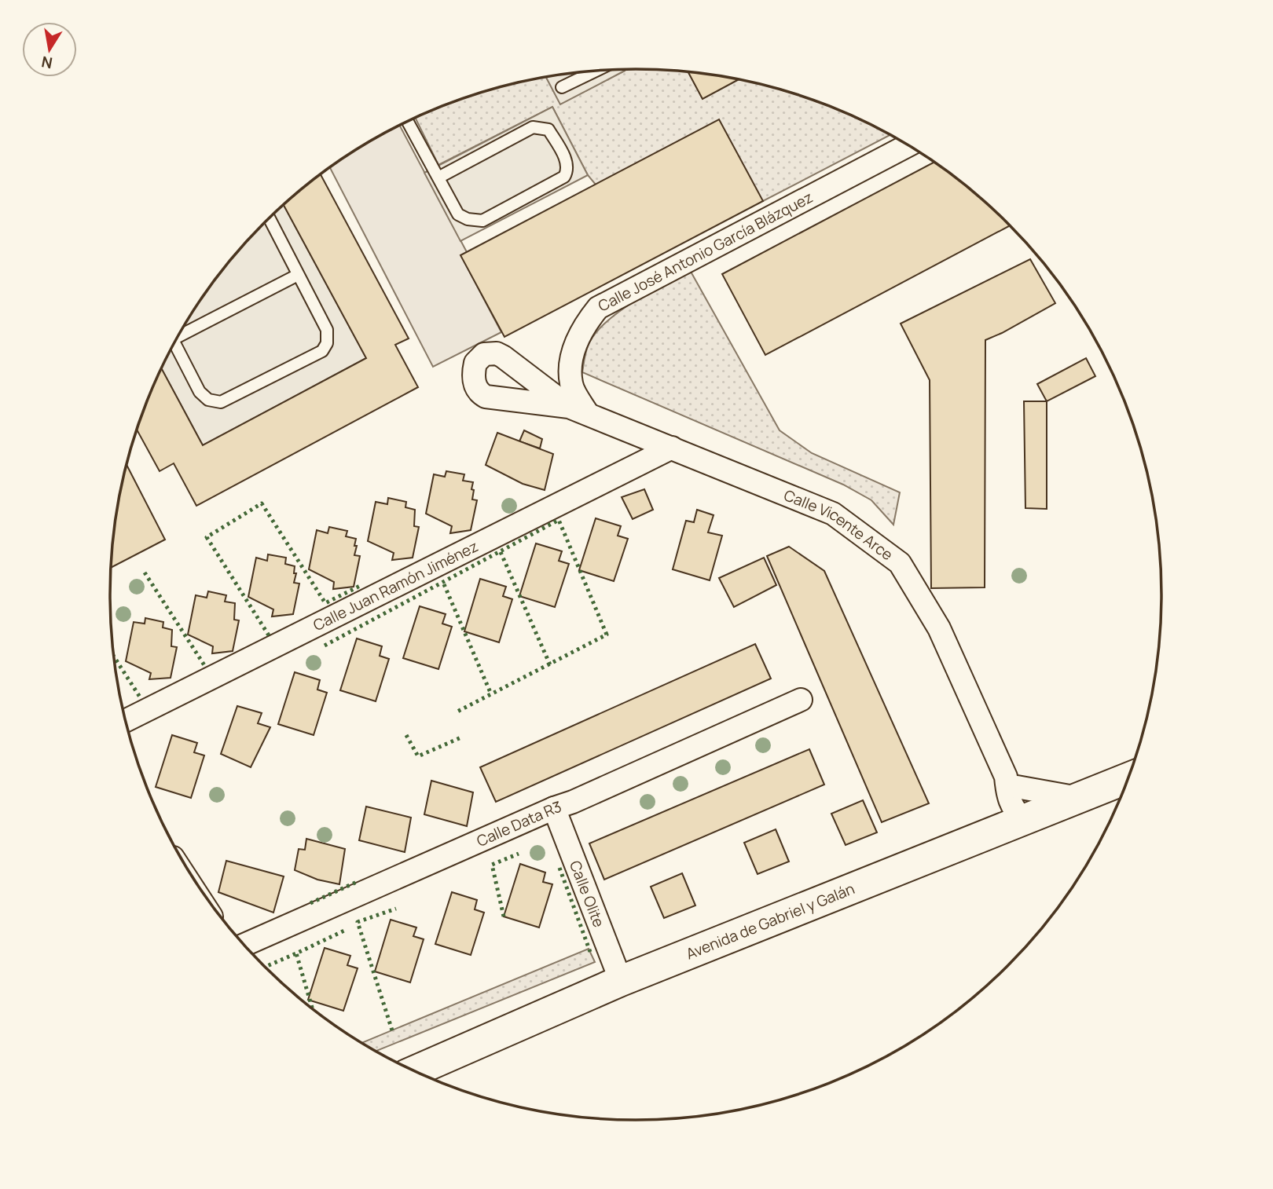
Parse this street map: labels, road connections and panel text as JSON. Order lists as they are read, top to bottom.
{
  "streets": {
    "street": [
      "Calle José Antonio García Blázquez",
      "Calle Vicente Arce",
      "Calle Juan Ramón Jiménez",
      "Calle Data R3",
      "Calle Olite",
      "Avenida de Gabriel y Galán"
    ]
  },
  "crossings": [
    ["Calle José Antonio García Blázquez", "Calle Vicente Arce"],
    ["Calle Vicente Arce", "Calle Juan Ramón Jiménez"],
    ["Calle Vicente Arce", "Avenida de Gabriel y Galán"],
    ["Calle Data R3", "Calle Olite"],
    ["Calle Olite", "Avenida de Gabriel y Galán"]
  ],
  "north": "bottom"
}
